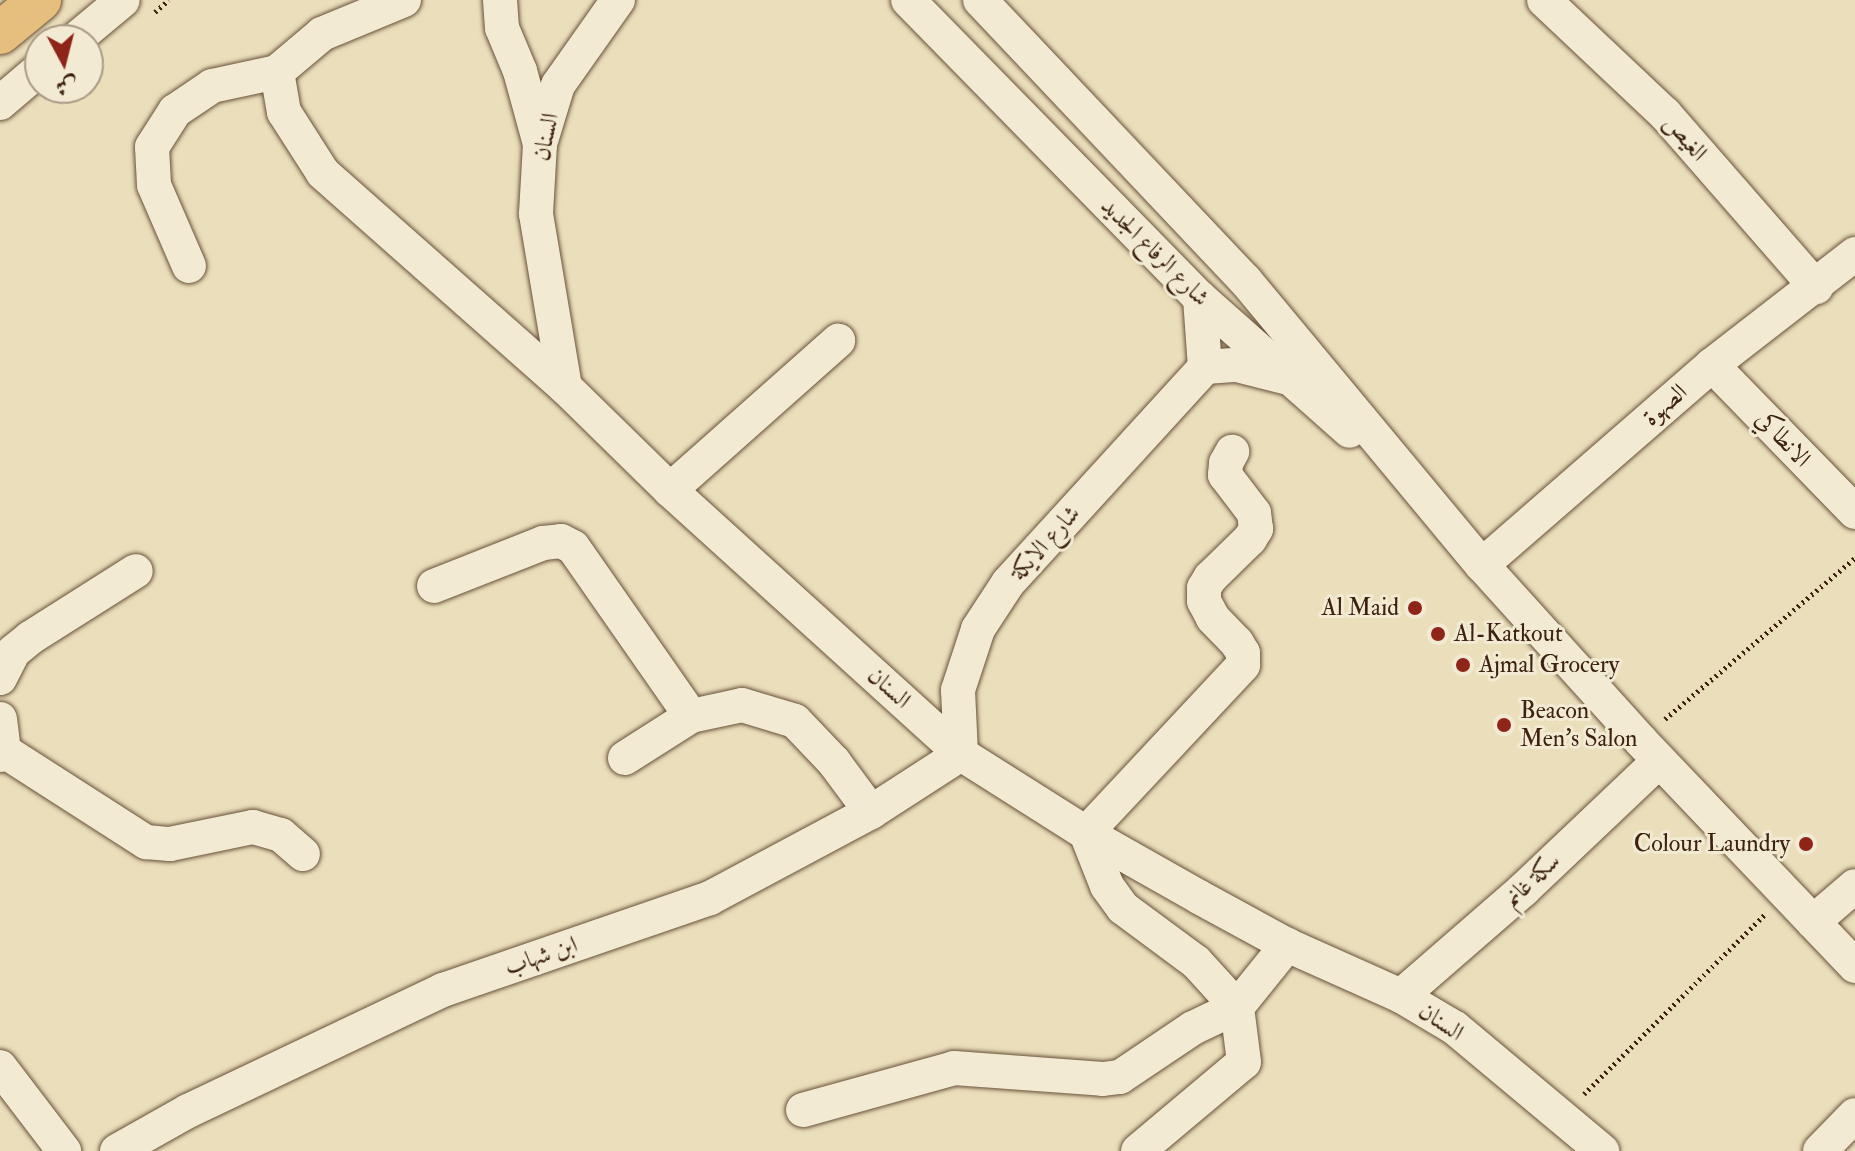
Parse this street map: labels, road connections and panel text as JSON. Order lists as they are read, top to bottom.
{
  "streets": {
    "street": [
      "السنان",
      "الغيص",
      "شارع الرفاع الجديد",
      "الصهوة",
      "الانطاكي",
      "شارع الايكة",
      "سكة غانم",
      "ابن شهاب"
    ]
  },
  "crossings": [
    ["السنان", "شارع الايكة"],
    ["السنان", "سكة غانم"],
    ["السنان", "ابن شهاب"],
    ["الغيص", "الصهوة"],
    ["شارع الرفاع الجديد", "الصهوة"],
    ["شارع الرفاع الجديد", "سكة غانم"],
    ["الصهوة", "الانطاكي"],
    ["شارع الايكة", "ابن شهاب"]
  ],
  "places": [
    "Al Maid",
    "Al-Katkout",
    "Ajmal Grocery",
    "Beacon Men's Salon",
    "Colour Laundry"
  ],
  "north": "bottom"
}
